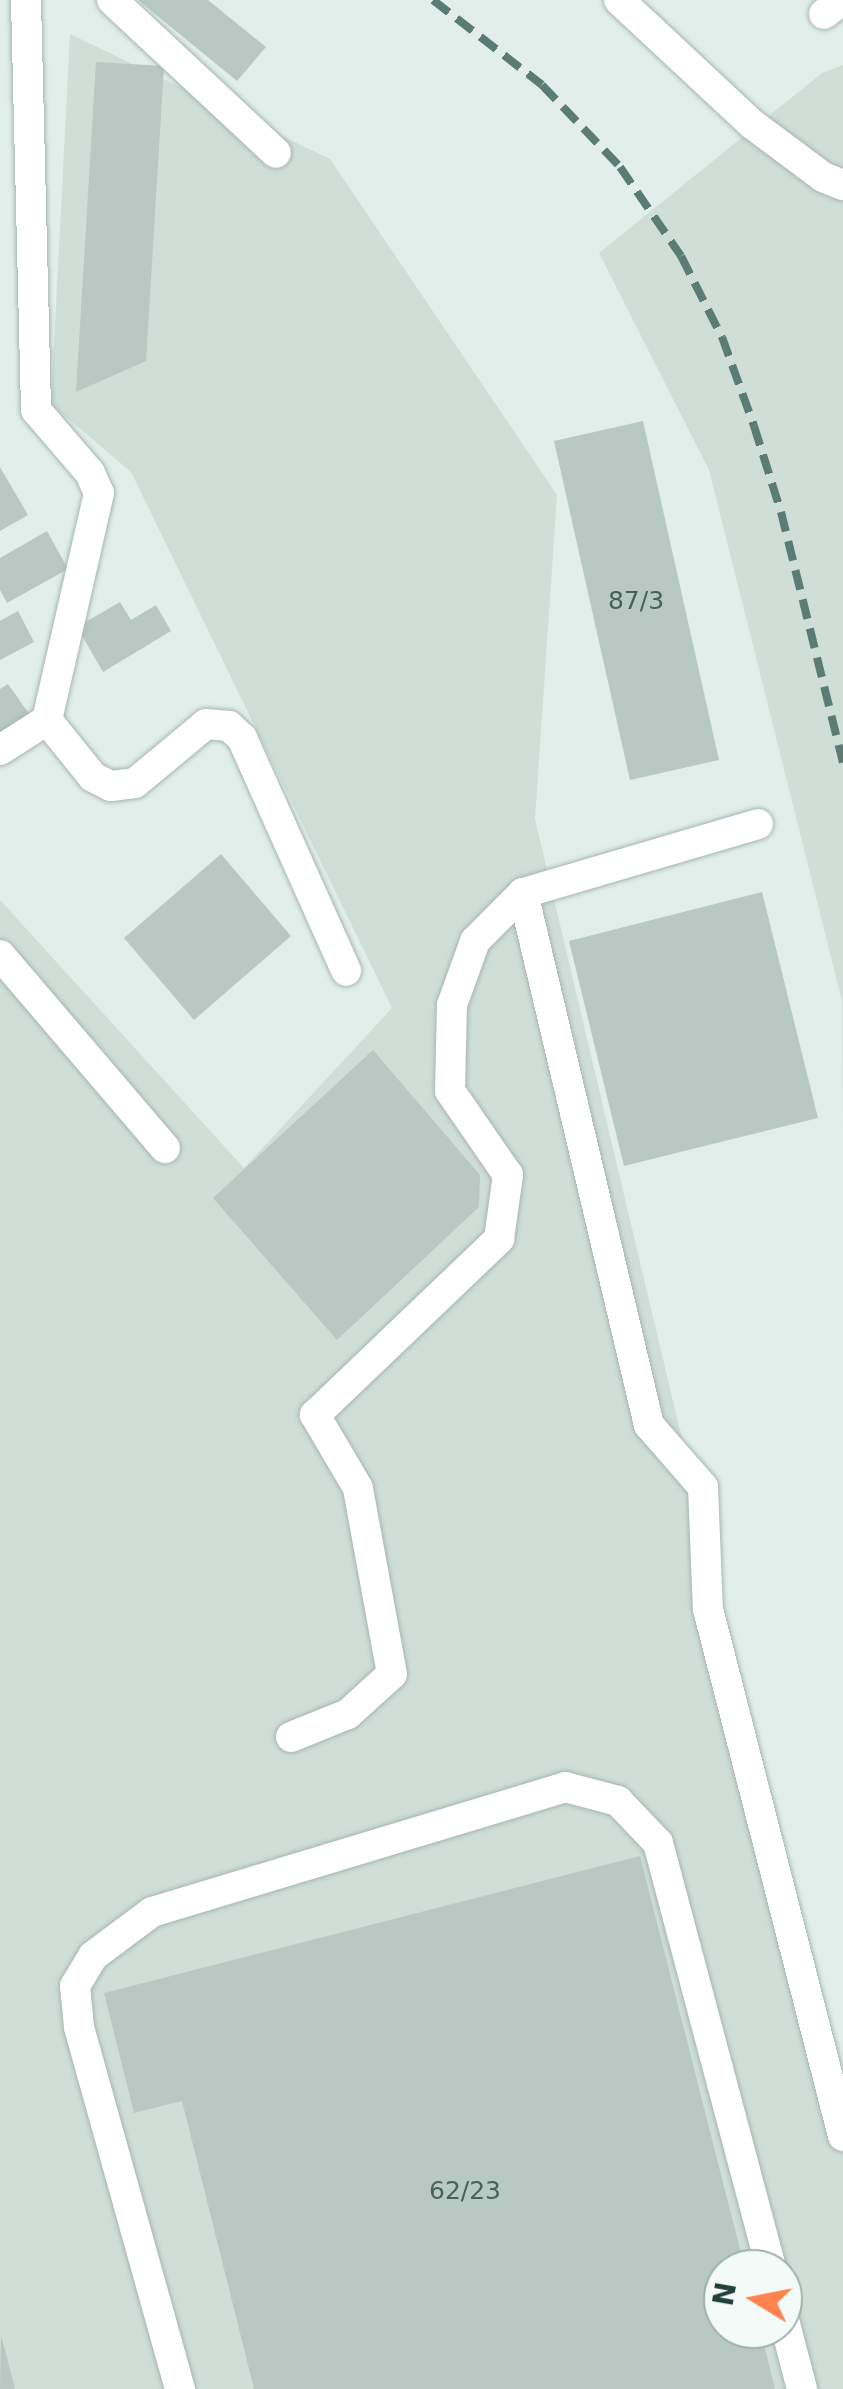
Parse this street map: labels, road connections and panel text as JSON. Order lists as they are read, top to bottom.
{
  "house_numbers": ["87/3", "62/23"],
  "north": "left"
}
